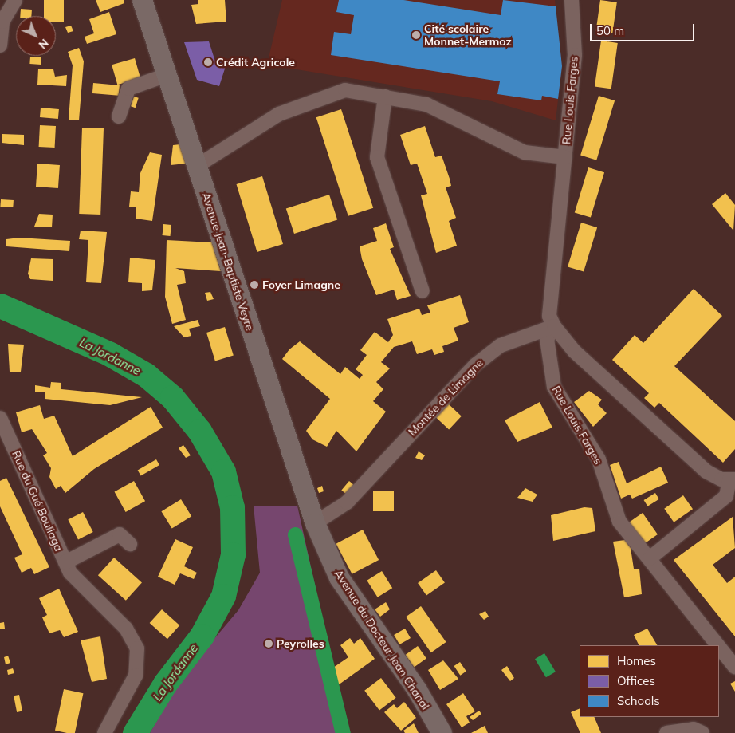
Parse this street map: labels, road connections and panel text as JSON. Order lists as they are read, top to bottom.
{
  "streets": {
    "main road": ["Avenue Jean-Baptiste Veyre", "Avenue du Docteur Jean Chanal"],
    "street": ["Rue Louis Farges", "Montée de Limagne", "Rue du Gué Bouliaga"]
  },
  "crossings": [
    ["Rue Louis Farges", "Montée de Limagne"],
    ["Avenue Jean-Baptiste Veyre", "Montée de Limagne"],
    ["Avenue Jean-Baptiste Veyre", "Avenue du Docteur Jean Chanal"],
    ["Montée de Limagne", "Avenue du Docteur Jean Chanal"]
  ],
  "water": ["La Jordanne"],
  "places": [
    "Cité scolaire Monnet-Mermoz",
    "Crédit Agricole",
    "Foyer Limagne",
    "Peyrolles"
  ],
  "legend": ["Homes", "Offices", "Schools"],
  "scale_bar": "50 m",
  "north": "bottom right"
}
